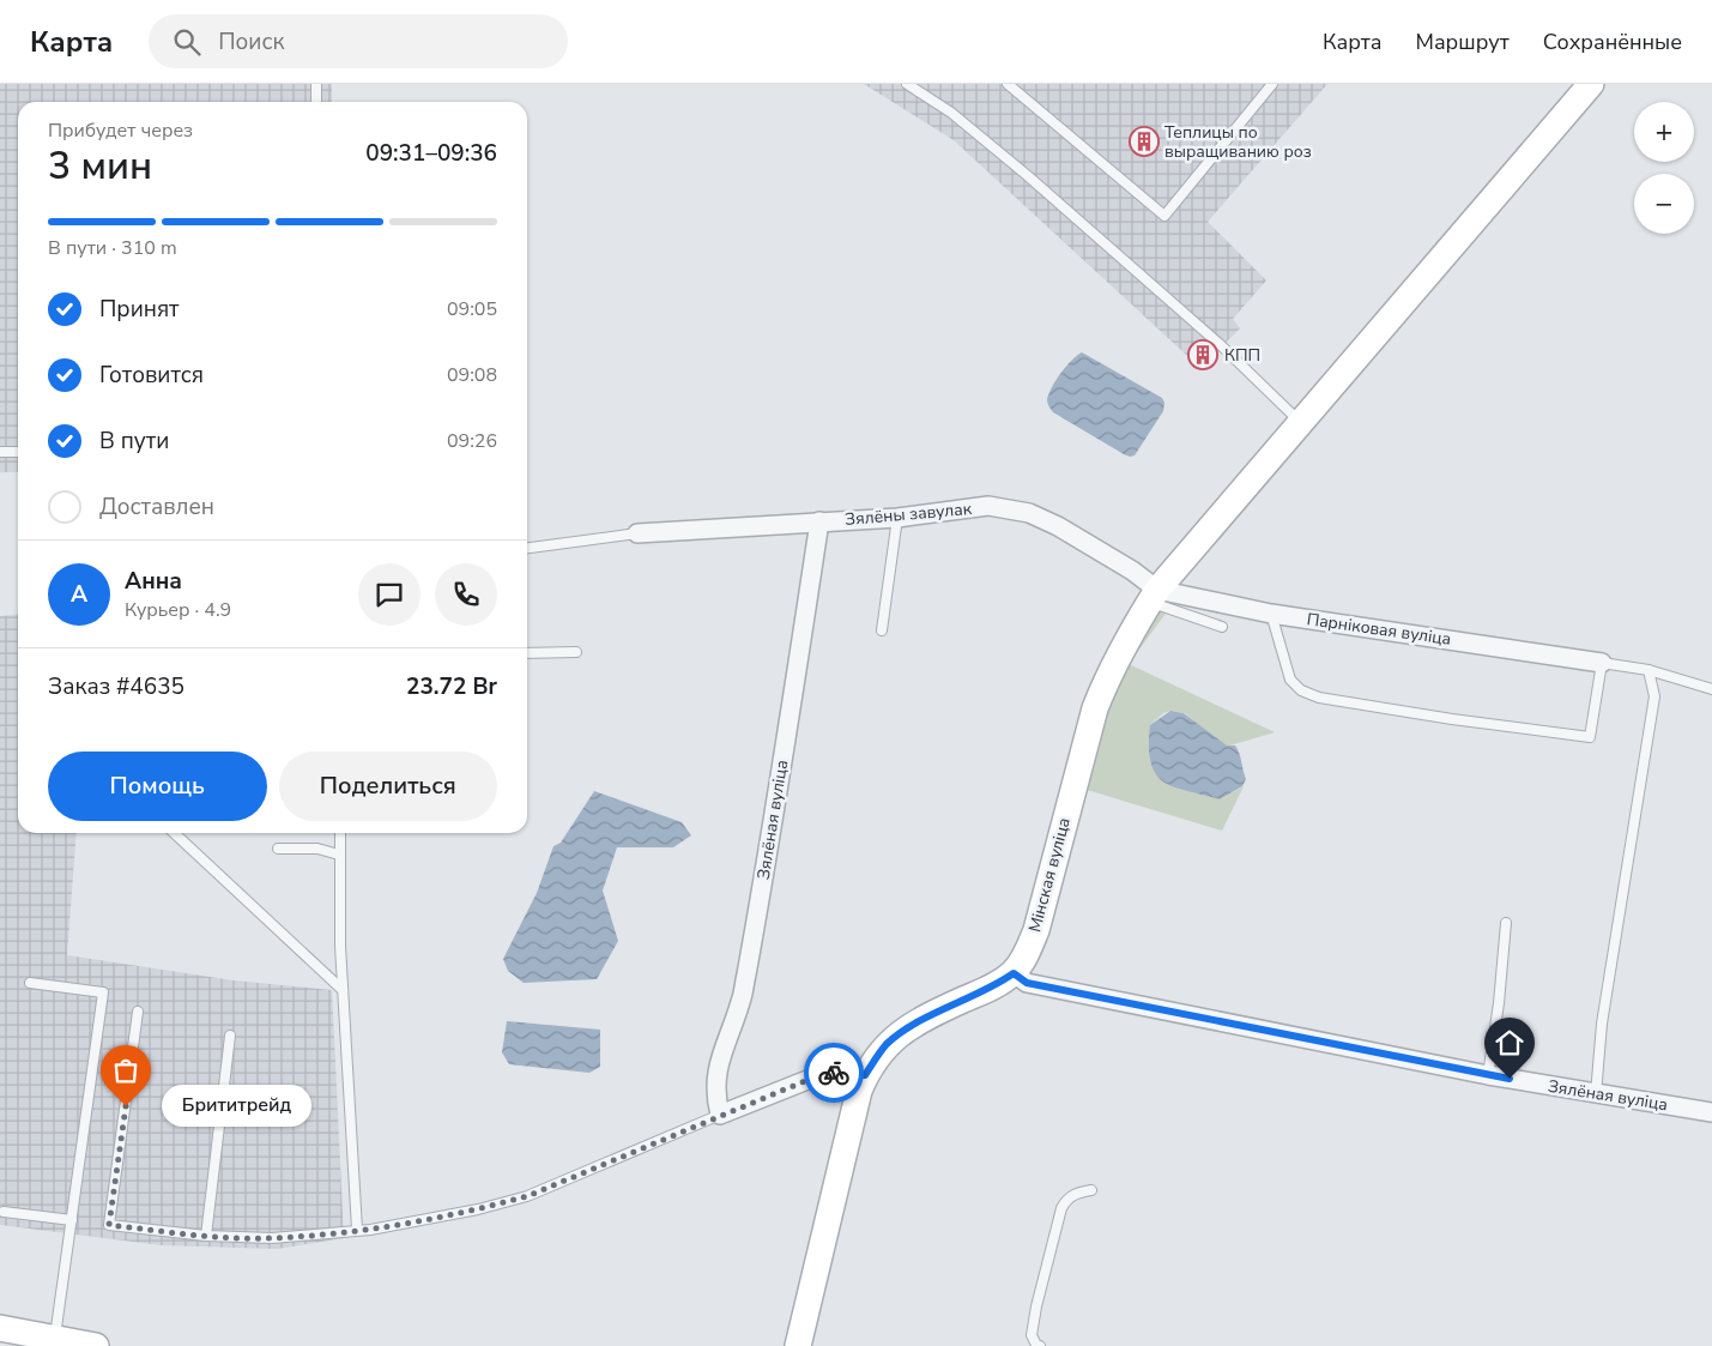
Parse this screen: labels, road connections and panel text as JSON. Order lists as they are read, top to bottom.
{
  "streets": {
    "street": [
      "Зялёны завулак",
      "Парніковая вуліца",
      "Зялёная вуліца",
      "Мінская вуліца"
    ]
  },
  "crossings": [
    ["Зялёны завулак", "Парніковая вуліца"],
    ["Зялёны завулак", "Зялёная вуліца"],
    ["Зялёны завулак", "Мінская вуліца"],
    ["Парніковая вуліца", "Мінская вуліца"],
    ["Зялёная вуліца", "Мінская вуліца"]
  ],
  "places": {
    "building": ["Теплицы по выращиванию роз", "КПП"],
    "other": ["Брититрейд"]
  },
  "page": {
    "header": "Карта",
    "search": "Поиск",
    "nav": ["Карта", "Маршрут", "Сохранённые"],
    "map_buttons": ["+", "−"],
    "heading": ["3 мин", "Прибудет через", "09:31–09:36"],
    "panel": [
      "Анна",
      "Курьер · 4.9",
      "Заказ #4635",
      "23.72 Br"
    ],
    "bar": "В пути · 310 m",
    "list": [
      ["Принят", "09:05"],
      ["Готовится", "09:08"],
      ["В пути", "09:26"],
      "Доставлен"
    ],
    "round": "А",
    "buttons": ["Помощь", "Поделиться"],
    "bubble": "Брититрейд"
  }
}
